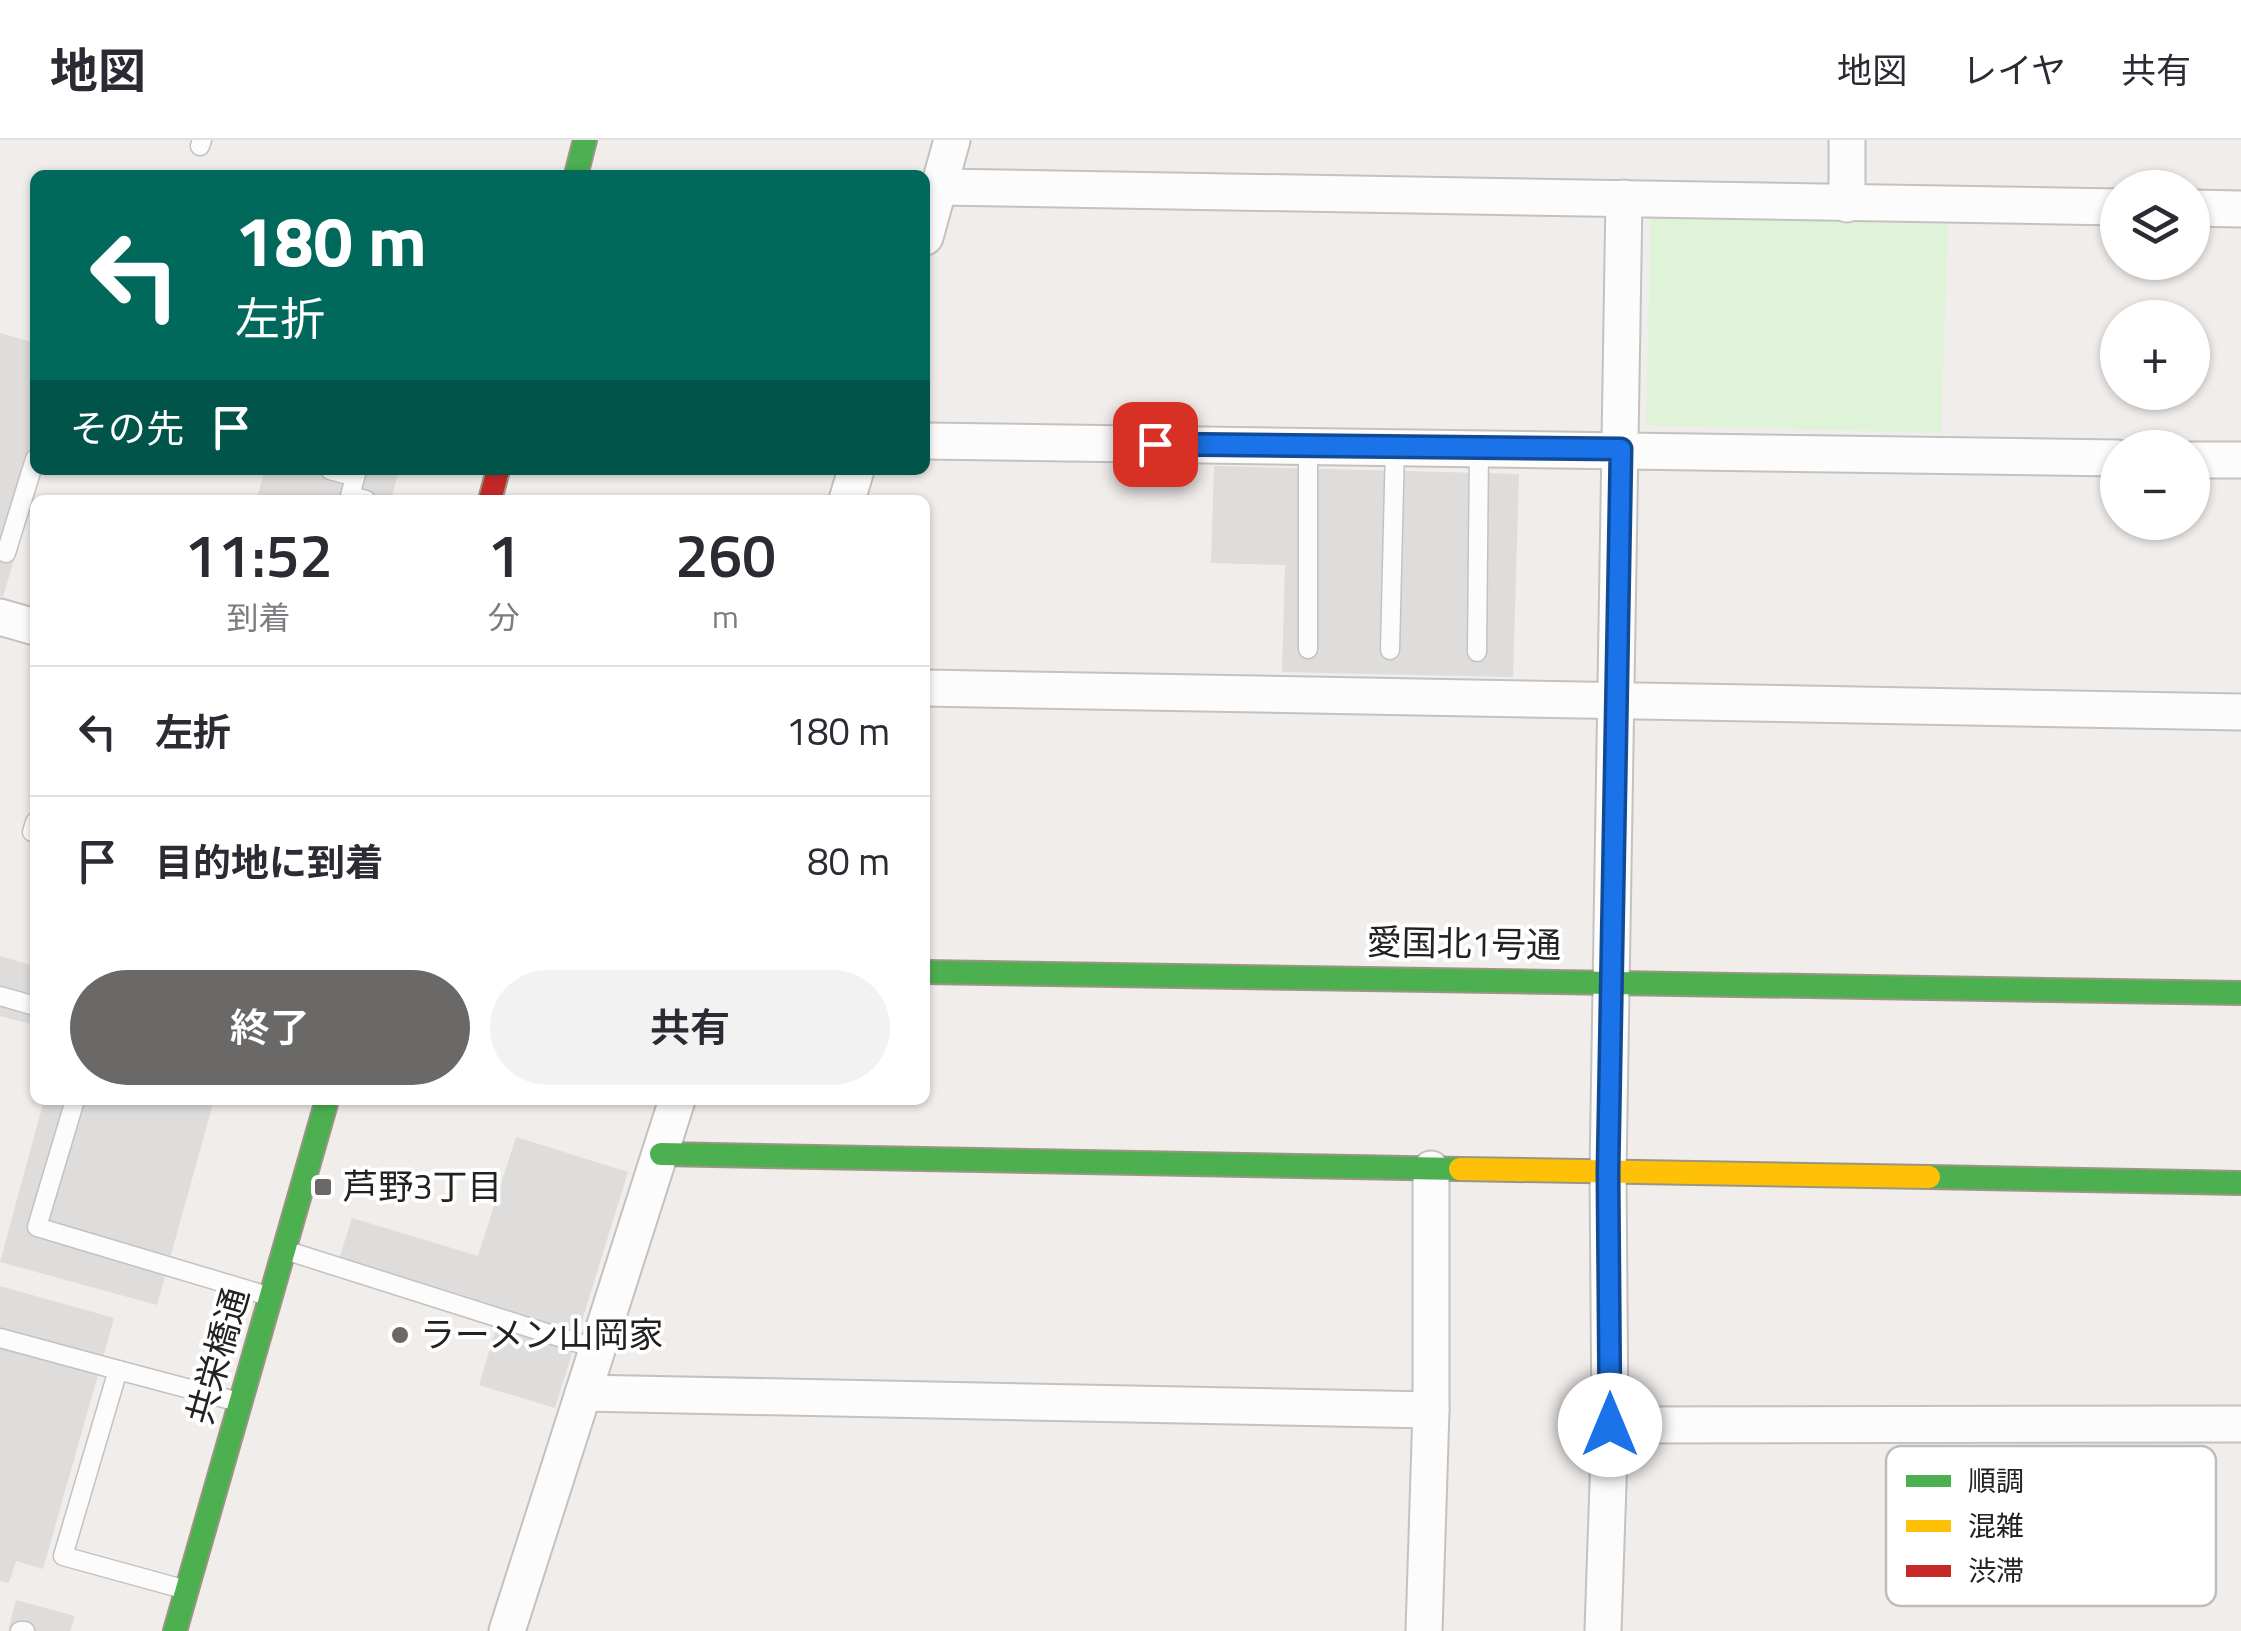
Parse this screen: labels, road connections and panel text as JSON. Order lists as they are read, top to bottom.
{
  "streets": {
    "street": ["愛国北1号通", "共栄橋通"]
  },
  "places": {
    "transit": ["芦野3丁目"],
    "other": ["ラーメン山岡家"]
  },
  "legend": ["順調", "混雑", "渋滞"],
  "page": {
    "header": "地図",
    "nav": ["地図", "レイヤ", "共有"],
    "map_buttons": ["+", "−"],
    "turn": ["180 m", "左折"],
    "then": "その先",
    "eta": [
      "11:52",
      "到着",
      "1",
      "分",
      "260",
      "m"
    ],
    "list": [
      {
        "name": "左折",
        "value": "180 m"
      },
      {
        "name": "目的地に到着",
        "value": "80 m"
      }
    ],
    "buttons": ["終了", "共有"]
  }
}
